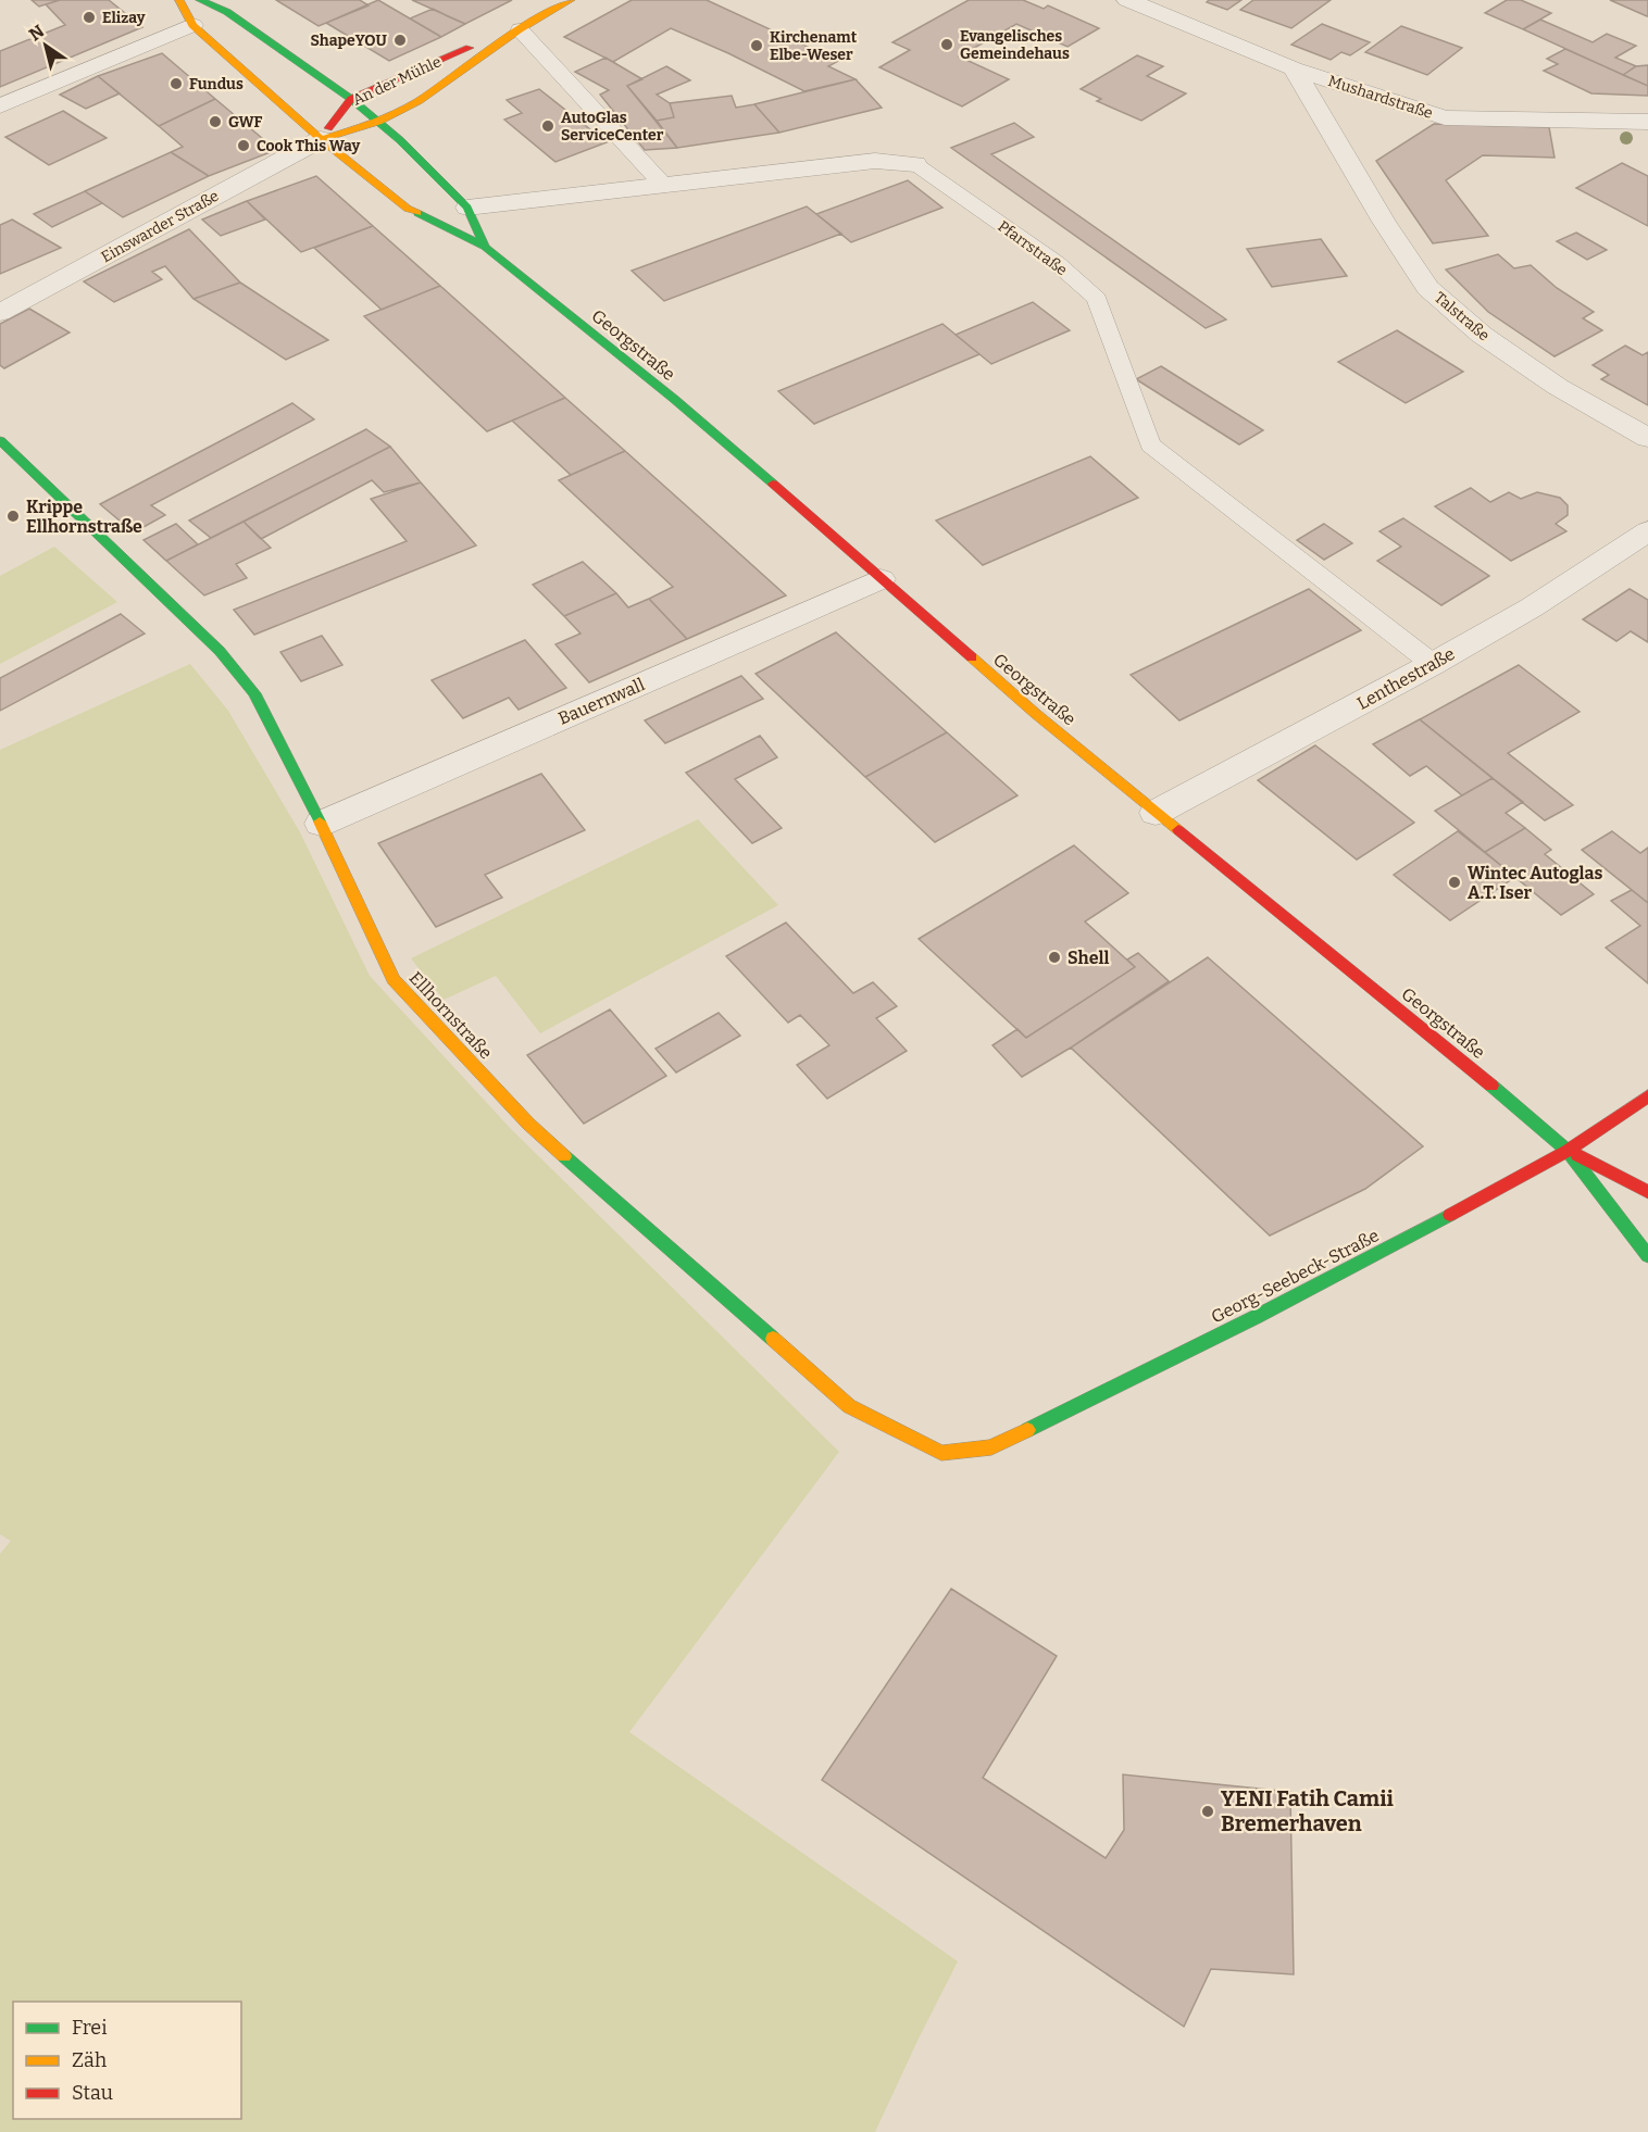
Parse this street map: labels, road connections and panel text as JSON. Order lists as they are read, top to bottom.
{
  "streets": {
    "main road": [
      "An der Mühle",
      "Georgstraße",
      "Ellhornstraße",
      "Georg-Seebeck-Straße"
    ],
    "street": [
      "Mushardstraße",
      "Einswarder Straße",
      "Pfarrstraße",
      "Talstraße",
      "Lenthestraße",
      "Bauernwall"
    ]
  },
  "crossings": [
    ["An der Mühle", "Einswarder Straße"],
    ["An der Mühle", "Georgstraße"],
    ["Mushardstraße", "Talstraße"],
    ["Einswarder Straße", "Georgstraße"],
    ["Pfarrstraße", "Georgstraße"],
    ["Pfarrstraße", "Lenthestraße"],
    ["Georgstraße", "Lenthestraße"],
    ["Georgstraße", "Bauernwall"],
    ["Georgstraße", "Georg-Seebeck-Straße"],
    ["Bauernwall", "Ellhornstraße"],
    ["Ellhornstraße", "Georg-Seebeck-Straße"]
  ],
  "places": [
    "Elizay",
    "ShapeYOU",
    "Evangelisches Gemeindehaus",
    "Kirchenamt Elbe-Weser",
    "Fundus",
    "GWF",
    "AutoGlas ServiceCenter",
    "Cook This Way",
    "Krippe Ellhornstraße",
    "Wintec Autoglas A.T. Iser",
    "Shell",
    "YENI Fatih Camii Bremerhaven"
  ],
  "legend": ["Frei", "Zäh", "Stau"],
  "north": "top left"
}
